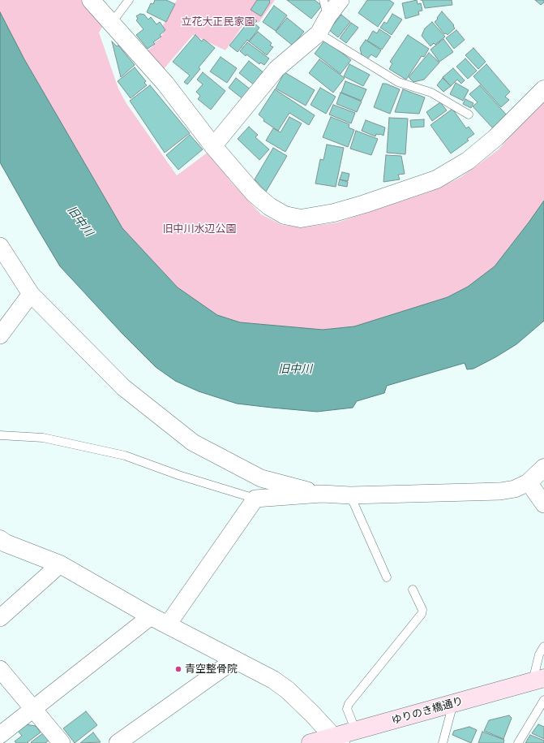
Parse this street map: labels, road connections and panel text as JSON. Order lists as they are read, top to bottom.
{
  "streets": {
    "main road": ["ゆりのき橋通り"]
  },
  "water": ["旧中川"],
  "parks": ["立花大正民家園", "旧中川水辺公園"],
  "places": ["青空整骨院"]
}
